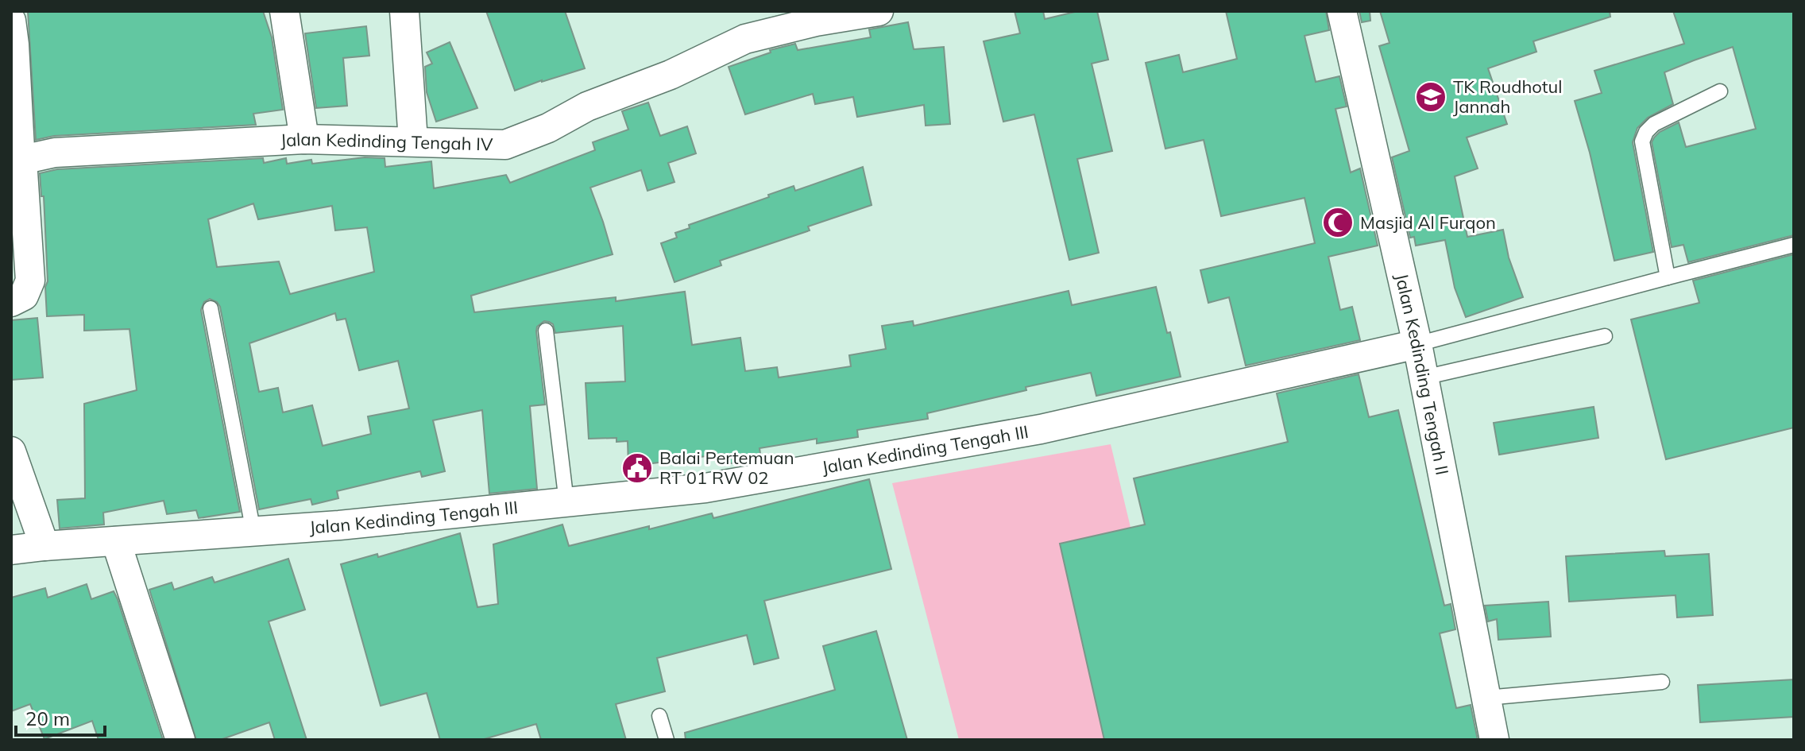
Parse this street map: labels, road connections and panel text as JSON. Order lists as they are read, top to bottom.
{
  "streets": {
    "street": ["Jalan Kedinding Tengah IV", "Jalan Kedinding Tengah II", "Jalan Kedinding Tengah III"]
  },
  "crossings": [
    ["Jalan Kedinding Tengah II", "Jalan Kedinding Tengah III"]
  ],
  "places": {
    "school or university": ["TK Roudhotul Jannah"],
    "mosque": ["Masjid Al Furqon"],
    "public building": ["Balai Pertemuan RT 01 RW 02"]
  },
  "scale_bar": "20 m"
}
